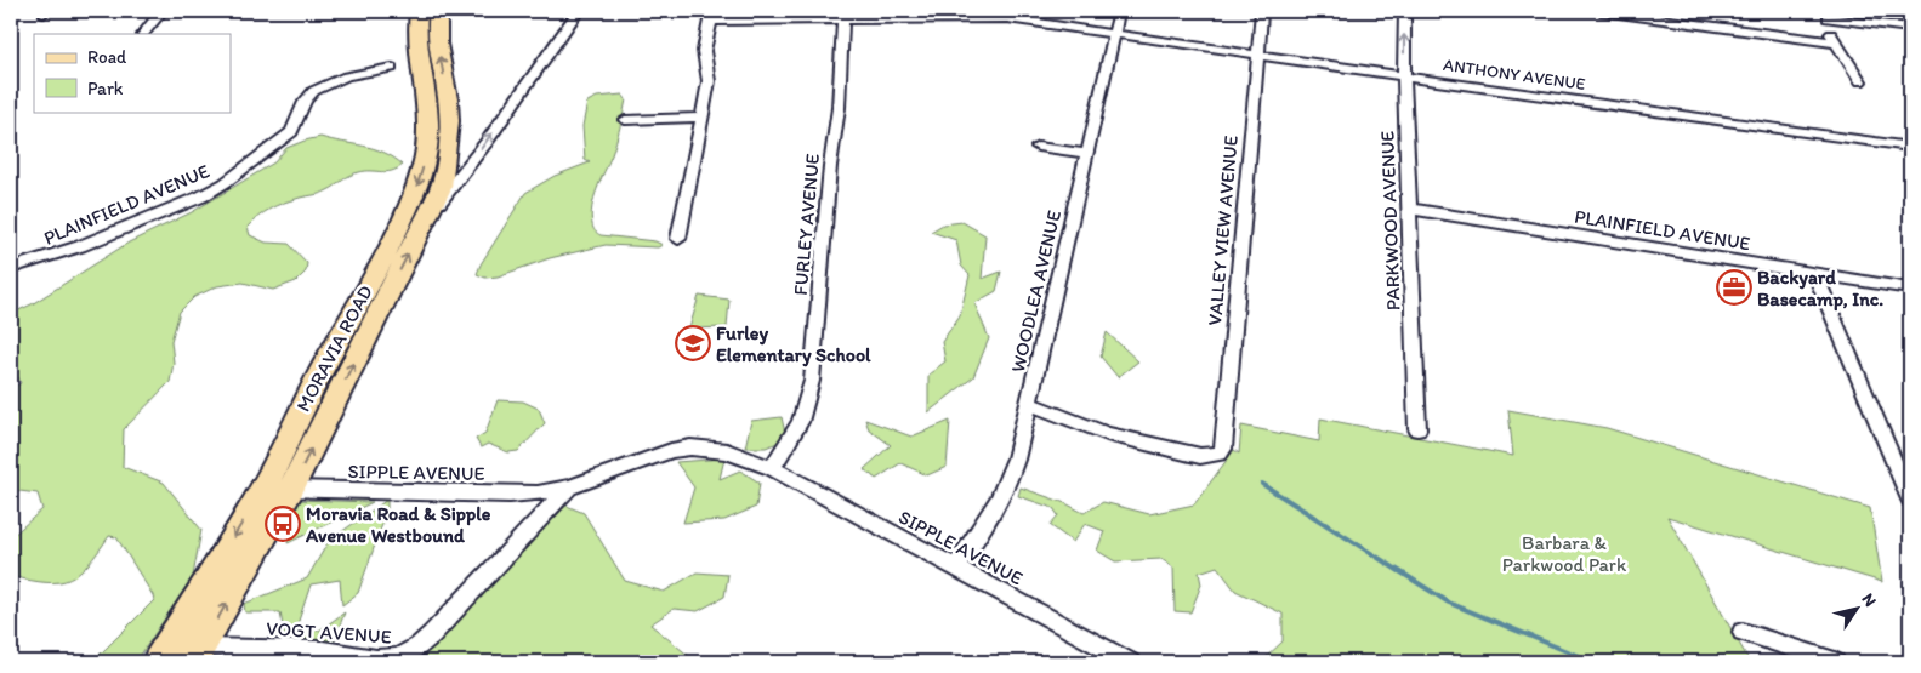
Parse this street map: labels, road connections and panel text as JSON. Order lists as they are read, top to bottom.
{
  "streets": {
    "main road": ["MORAVIA ROAD"],
    "street": [
      "ANTHONY AVENUE",
      "PLAINFIELD AVENUE",
      "PARKWOOD AVENUE",
      "FURLEY AVENUE",
      "VALLEY VIEW AVENUE",
      "WOODLEA AVENUE",
      "SIPPLE AVENUE",
      "VOGT AVENUE"
    ]
  },
  "crossings": [
    ["ANTHONY AVENUE", "PARKWOOD AVENUE"],
    ["ANTHONY AVENUE", "FURLEY AVENUE"],
    ["ANTHONY AVENUE", "VALLEY VIEW AVENUE"],
    ["ANTHONY AVENUE", "WOODLEA AVENUE"],
    ["PLAINFIELD AVENUE", "PARKWOOD AVENUE"],
    ["FURLEY AVENUE", "SIPPLE AVENUE"],
    ["FURLEY AVENUE", "VOGT AVENUE"],
    ["VALLEY VIEW AVENUE", "WOODLEA AVENUE"],
    ["WOODLEA AVENUE", "SIPPLE AVENUE"],
    ["MORAVIA ROAD", "SIPPLE AVENUE"],
    ["MORAVIA ROAD", "VOGT AVENUE"],
    ["SIPPLE AVENUE", "VOGT AVENUE"]
  ],
  "parks": ["Barbara & Parkwood Park"],
  "places": {
    "office": ["Backyard Basecamp, Inc."],
    "school or university": ["Furley Elementary School"],
    "bus stop": ["Moravia Road & Sipple Avenue Westbound"]
  },
  "legend": ["Road", "Park"],
  "north": "top right"
}
